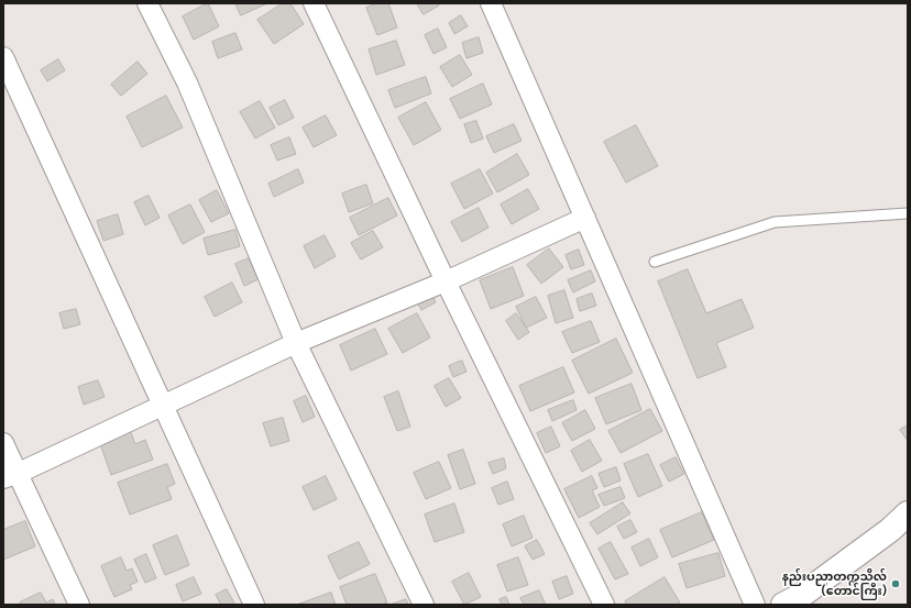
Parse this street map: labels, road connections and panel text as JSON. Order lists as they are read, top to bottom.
{
  "places": ["နည်းပညာတက္ကသိုလ် (တောင်ကြီး)"]
}
